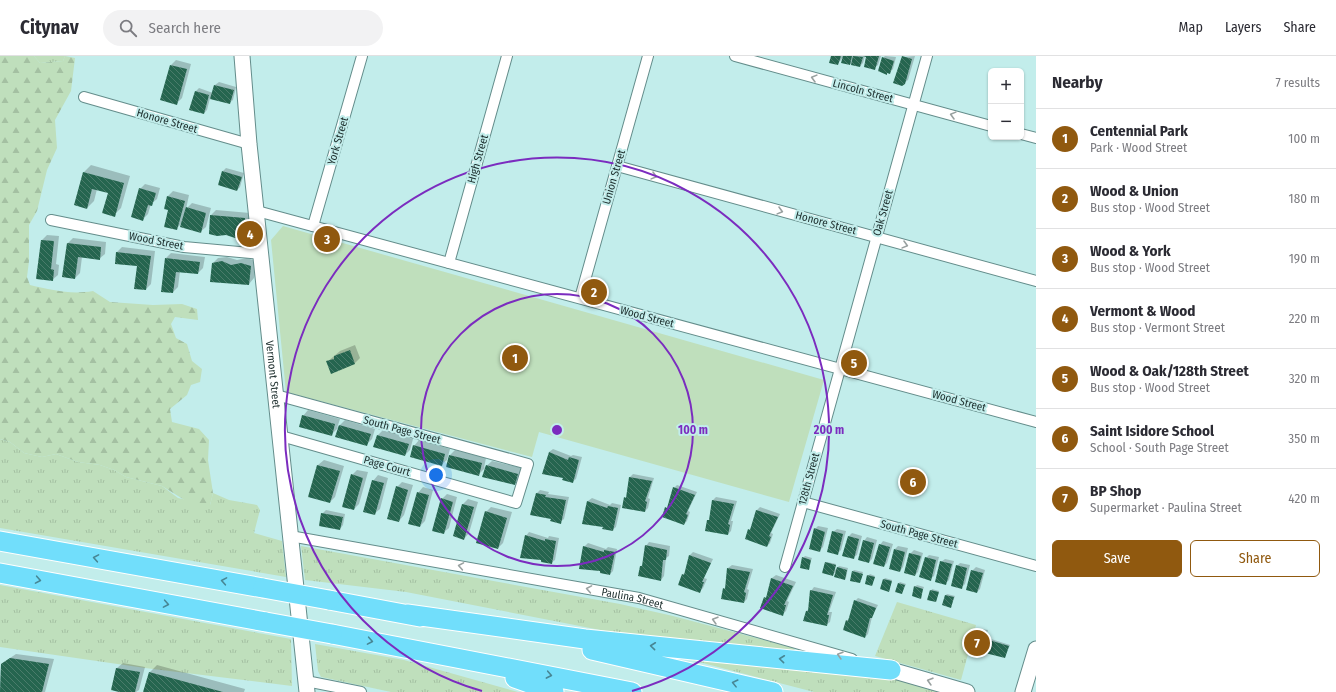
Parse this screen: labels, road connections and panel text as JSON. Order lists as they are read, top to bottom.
{
  "streets": {
    "street": [
      "Lincoln Street",
      "Honore Street",
      "York Street",
      "High Street",
      "Union Street",
      "Oak Street",
      "Wood Street",
      "Vermont Street",
      "South Page Street",
      "Page Court",
      "128th Street",
      "Paulina Street"
    ]
  },
  "crossings": [
    ["Lincoln Street", "Oak Street"],
    ["Honore Street", "Union Street"],
    ["Honore Street", "Oak Street"],
    ["Honore Street", "Vermont Street"],
    ["York Street", "Wood Street"],
    ["High Street", "Wood Street"],
    ["Union Street", "Wood Street"],
    ["Oak Street", "Wood Street"],
    ["Oak Street", "128th Street"],
    ["Wood Street", "Vermont Street"],
    ["Wood Street", "128th Street"],
    ["Vermont Street", "South Page Street"],
    ["Vermont Street", "Page Court"],
    ["Vermont Street", "Paulina Street"],
    ["South Page Street", "Page Court"],
    ["South Page Street", "128th Street"]
  ],
  "one_way": ["Lincoln Street", "Honore Street", "Paulina Street"],
  "page": {
    "header": "Citynav",
    "search": "Search here",
    "nav": ["Map", "Layers", "Share"],
    "heading": ["Nearby", "7 results"],
    "map_buttons": ["+", "−"],
    "list": [
      {
        "mark": "1",
        "name": "Centennial Park",
        "note": "Park · Wood Street",
        "value": "100 m"
      },
      {
        "mark": "2",
        "name": "Wood & Union",
        "note": "Bus stop · Wood Street",
        "value": "180 m"
      },
      {
        "mark": "3",
        "name": "Wood & York",
        "note": "Bus stop · Wood Street",
        "value": "190 m"
      },
      {
        "mark": "4",
        "name": "Vermont & Wood",
        "note": "Bus stop · Vermont Street",
        "value": "220 m"
      },
      {
        "mark": "5",
        "name": "Wood & Oak/128th Street",
        "note": "Bus stop · Wood Street",
        "value": "320 m"
      },
      {
        "mark": "6",
        "name": "Saint Isidore School",
        "note": "School · South Page Street",
        "value": "350 m"
      },
      {
        "mark": "7",
        "name": "BP Shop",
        "note": "Supermarket · Paulina Street",
        "value": "420 m"
      }
    ],
    "pins": [
      "4",
      "3",
      "2",
      "1",
      "5",
      "6",
      "7"
    ],
    "buttons": ["Save", "Share"]
  },
  "rings": ["100 m", "200 m"]
}
